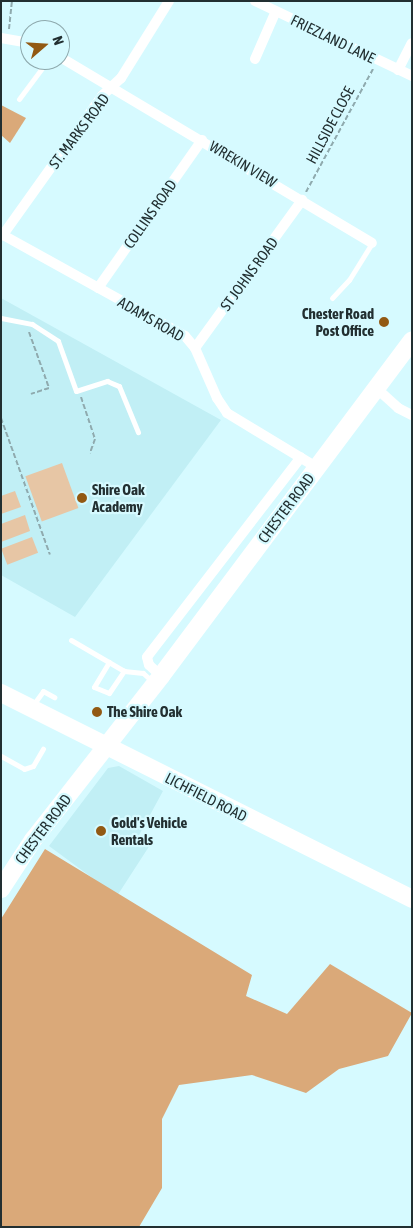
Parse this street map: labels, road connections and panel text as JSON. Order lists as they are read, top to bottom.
{
  "streets": {
    "highway": ["CHESTER ROAD", "LICHFIELD ROAD"],
    "street": [
      "FRIEZLAND LANE",
      "ST. MARKS ROAD",
      "WREKIN VIEW",
      "COLLINS ROAD",
      "ST JOHNS ROAD",
      "ADAMS ROAD"
    ],
    "path": ["HILLSIDE CLOSE"]
  },
  "crossings": [
    ["FRIEZLAND LANE", "HILLSIDE CLOSE"],
    ["HILLSIDE CLOSE", "WREKIN VIEW"],
    ["HILLSIDE CLOSE", "ST JOHNS ROAD"],
    ["ST. MARKS ROAD", "WREKIN VIEW"],
    ["ST. MARKS ROAD", "ADAMS ROAD"],
    ["WREKIN VIEW", "COLLINS ROAD"],
    ["WREKIN VIEW", "ST JOHNS ROAD"],
    ["COLLINS ROAD", "ADAMS ROAD"],
    ["ST JOHNS ROAD", "ADAMS ROAD"],
    ["ADAMS ROAD", "CHESTER ROAD"],
    ["CHESTER ROAD", "LICHFIELD ROAD"]
  ],
  "places": [
    "Chester Road Post Office",
    "Shire Oak Academy",
    "The Shire Oak",
    "Gold's Vehicle Rentals"
  ],
  "north": "right"
}
